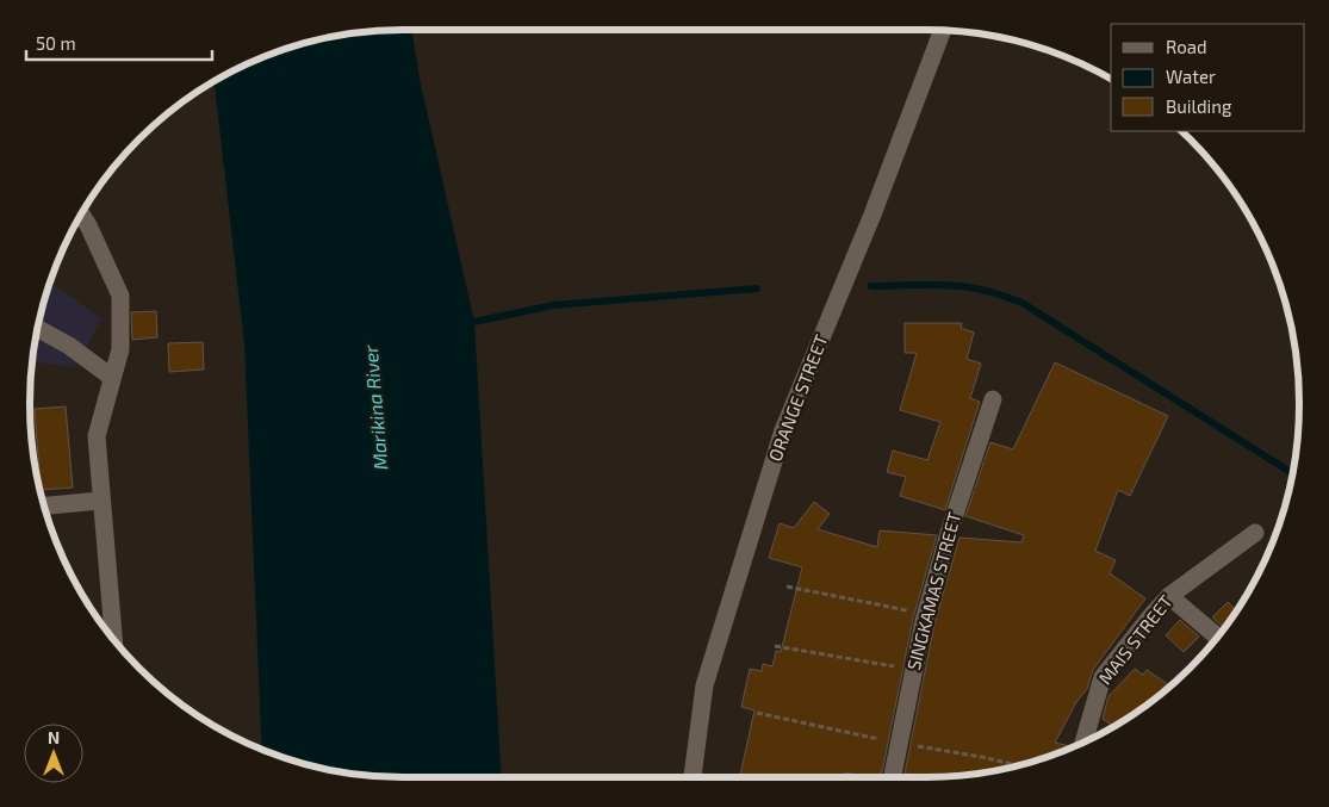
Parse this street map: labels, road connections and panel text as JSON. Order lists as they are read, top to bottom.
{
  "streets": {
    "street": ["ORANGE STREET", "SINGKAMAS STREET", "MAIS STREET"]
  },
  "water": ["Marikina River"],
  "legend": ["Road", "Water", "Building"],
  "scale_bar": "50 m",
  "north": "top"
}
